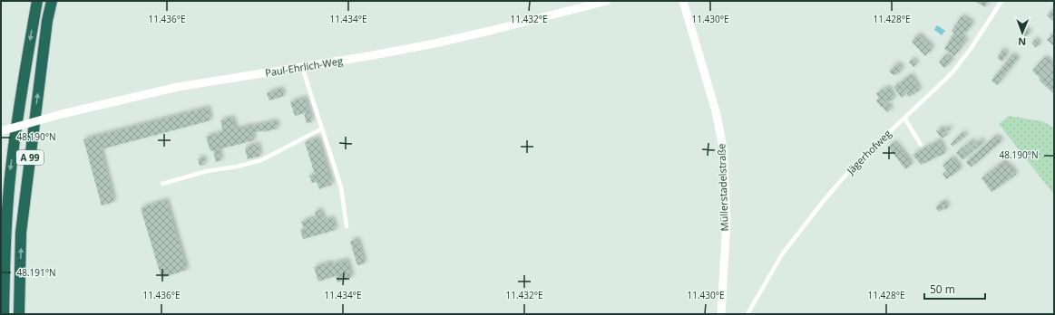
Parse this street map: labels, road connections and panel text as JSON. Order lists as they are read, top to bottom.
{
  "streets": {
    "highway": ["A 99"],
    "street": ["Paul-Ehrlich-Weg", "Müllerstadelstraße"],
    "lane": ["Jägerhofweg"]
  },
  "scale_bar": "50 m",
  "north": "bottom",
  "coordinates": [
    "11.436°E",
    "11.434°E",
    "11.432°E",
    "11.430°E",
    "11.428°E",
    "48.190°N",
    "48.191°N"
  ]
}
